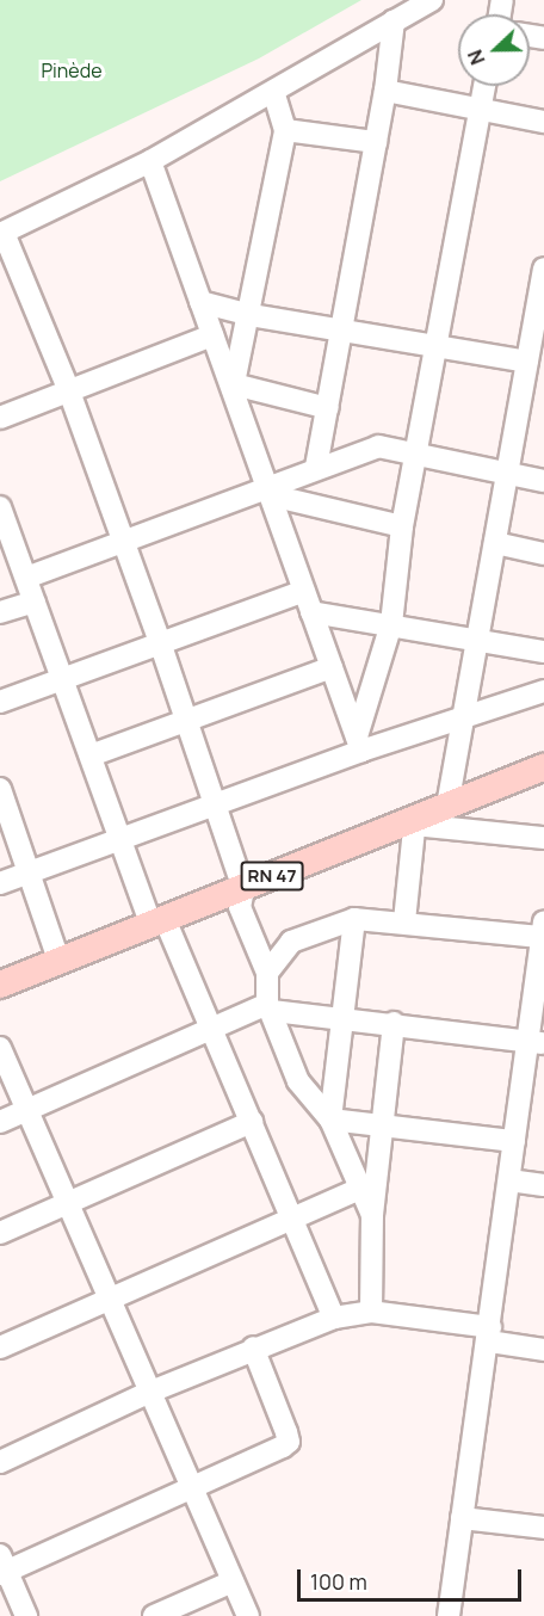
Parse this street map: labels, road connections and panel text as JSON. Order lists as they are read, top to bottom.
{
  "streets": {
    "main road": ["RN 47"]
  },
  "parks": ["Pinède"],
  "scale_bar": "100 m",
  "north": "left"
}
